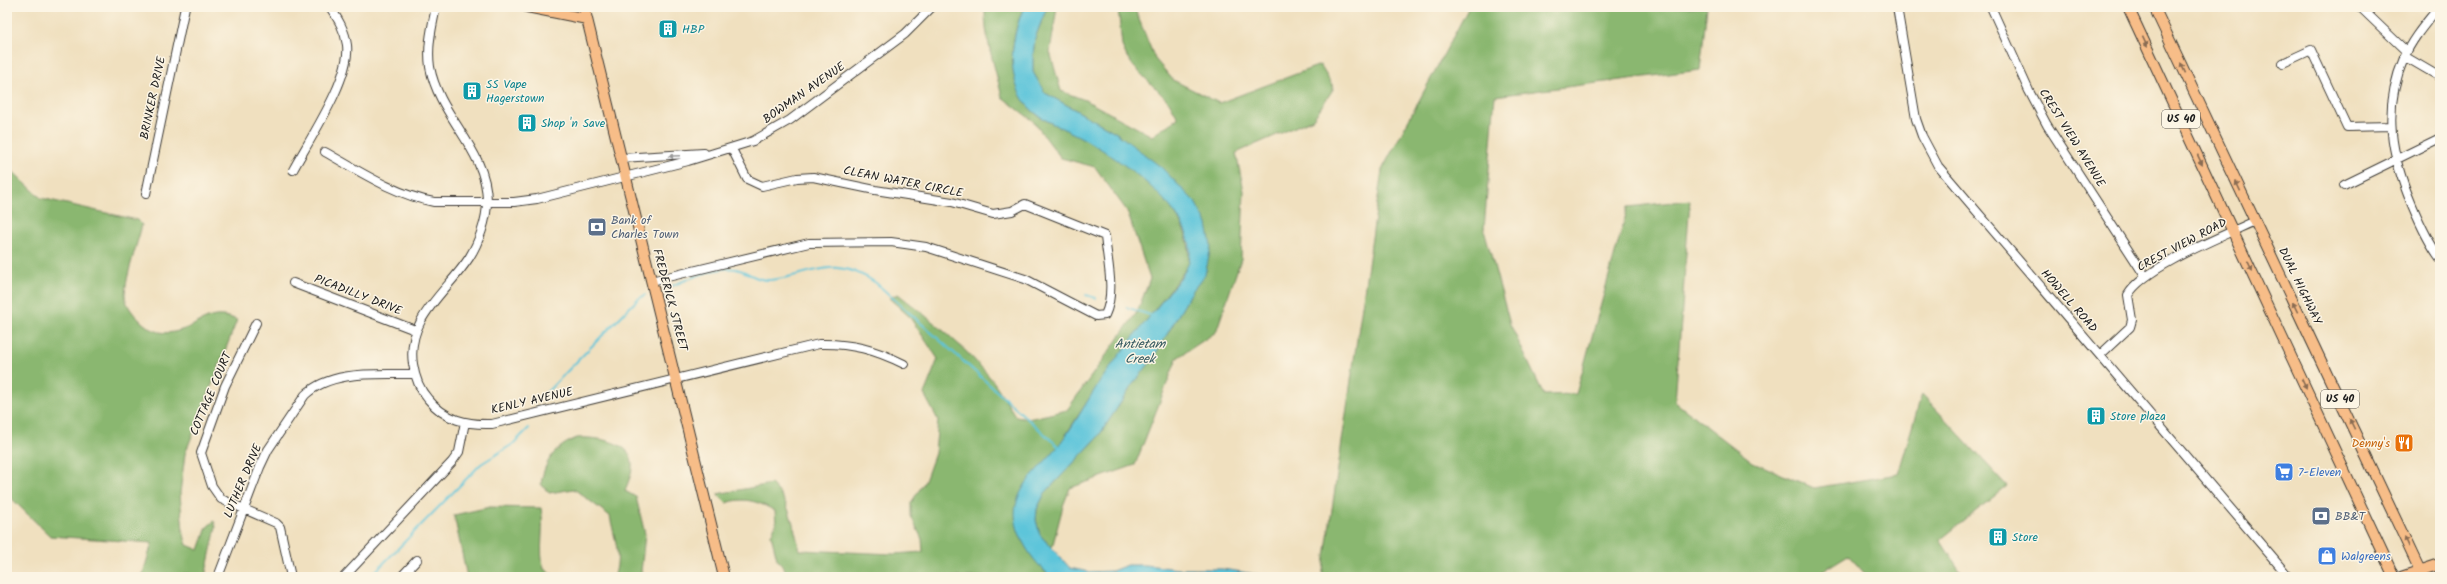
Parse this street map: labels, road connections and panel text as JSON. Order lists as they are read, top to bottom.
{
  "streets": {
    "main road": ["US 40", "DUAL HIGHWAY", "FREDERICK STREET"],
    "street": [
      "BOWMAN AVENUE",
      "BRINKER DRIVE",
      "CREST VIEW AVENUE",
      "CLEAN WATER CIRCLE",
      "CREST VIEW ROAD",
      "PICADILLY DRIVE",
      "HOWELL ROAD",
      "COTTAGE COURT",
      "KENLY AVENUE",
      "LUTHER DRIVE"
    ]
  },
  "crossings": [
    ["BOWMAN AVENUE", "CLEAN WATER CIRCLE"],
    ["BOWMAN AVENUE", "FREDERICK STREET"],
    ["BOWMAN AVENUE", "KENLY AVENUE"],
    ["US 40", "CREST VIEW ROAD"],
    ["CREST VIEW AVENUE", "CREST VIEW ROAD"],
    ["CLEAN WATER CIRCLE", "FREDERICK STREET"],
    ["CREST VIEW ROAD", "DUAL HIGHWAY"],
    ["CREST VIEW ROAD", "HOWELL ROAD"],
    ["PICADILLY DRIVE", "KENLY AVENUE"],
    ["FREDERICK STREET", "KENLY AVENUE"],
    ["COTTAGE COURT", "LUTHER DRIVE"],
    ["KENLY AVENUE", "LUTHER DRIVE"]
  ],
  "water": ["Antietam Creek"],
  "places": {
    "building": [
      "HBP",
      "SS Vape Hagerstown",
      "Shop 'n Save",
      "Store plaza",
      "Store"
    ],
    "bank": ["Bank of Charles Town", "BB&T"],
    "restaurant": ["Denny's"],
    "supermarket": ["7-Eleven"],
    "shop": ["Walgreens"]
  }
}
